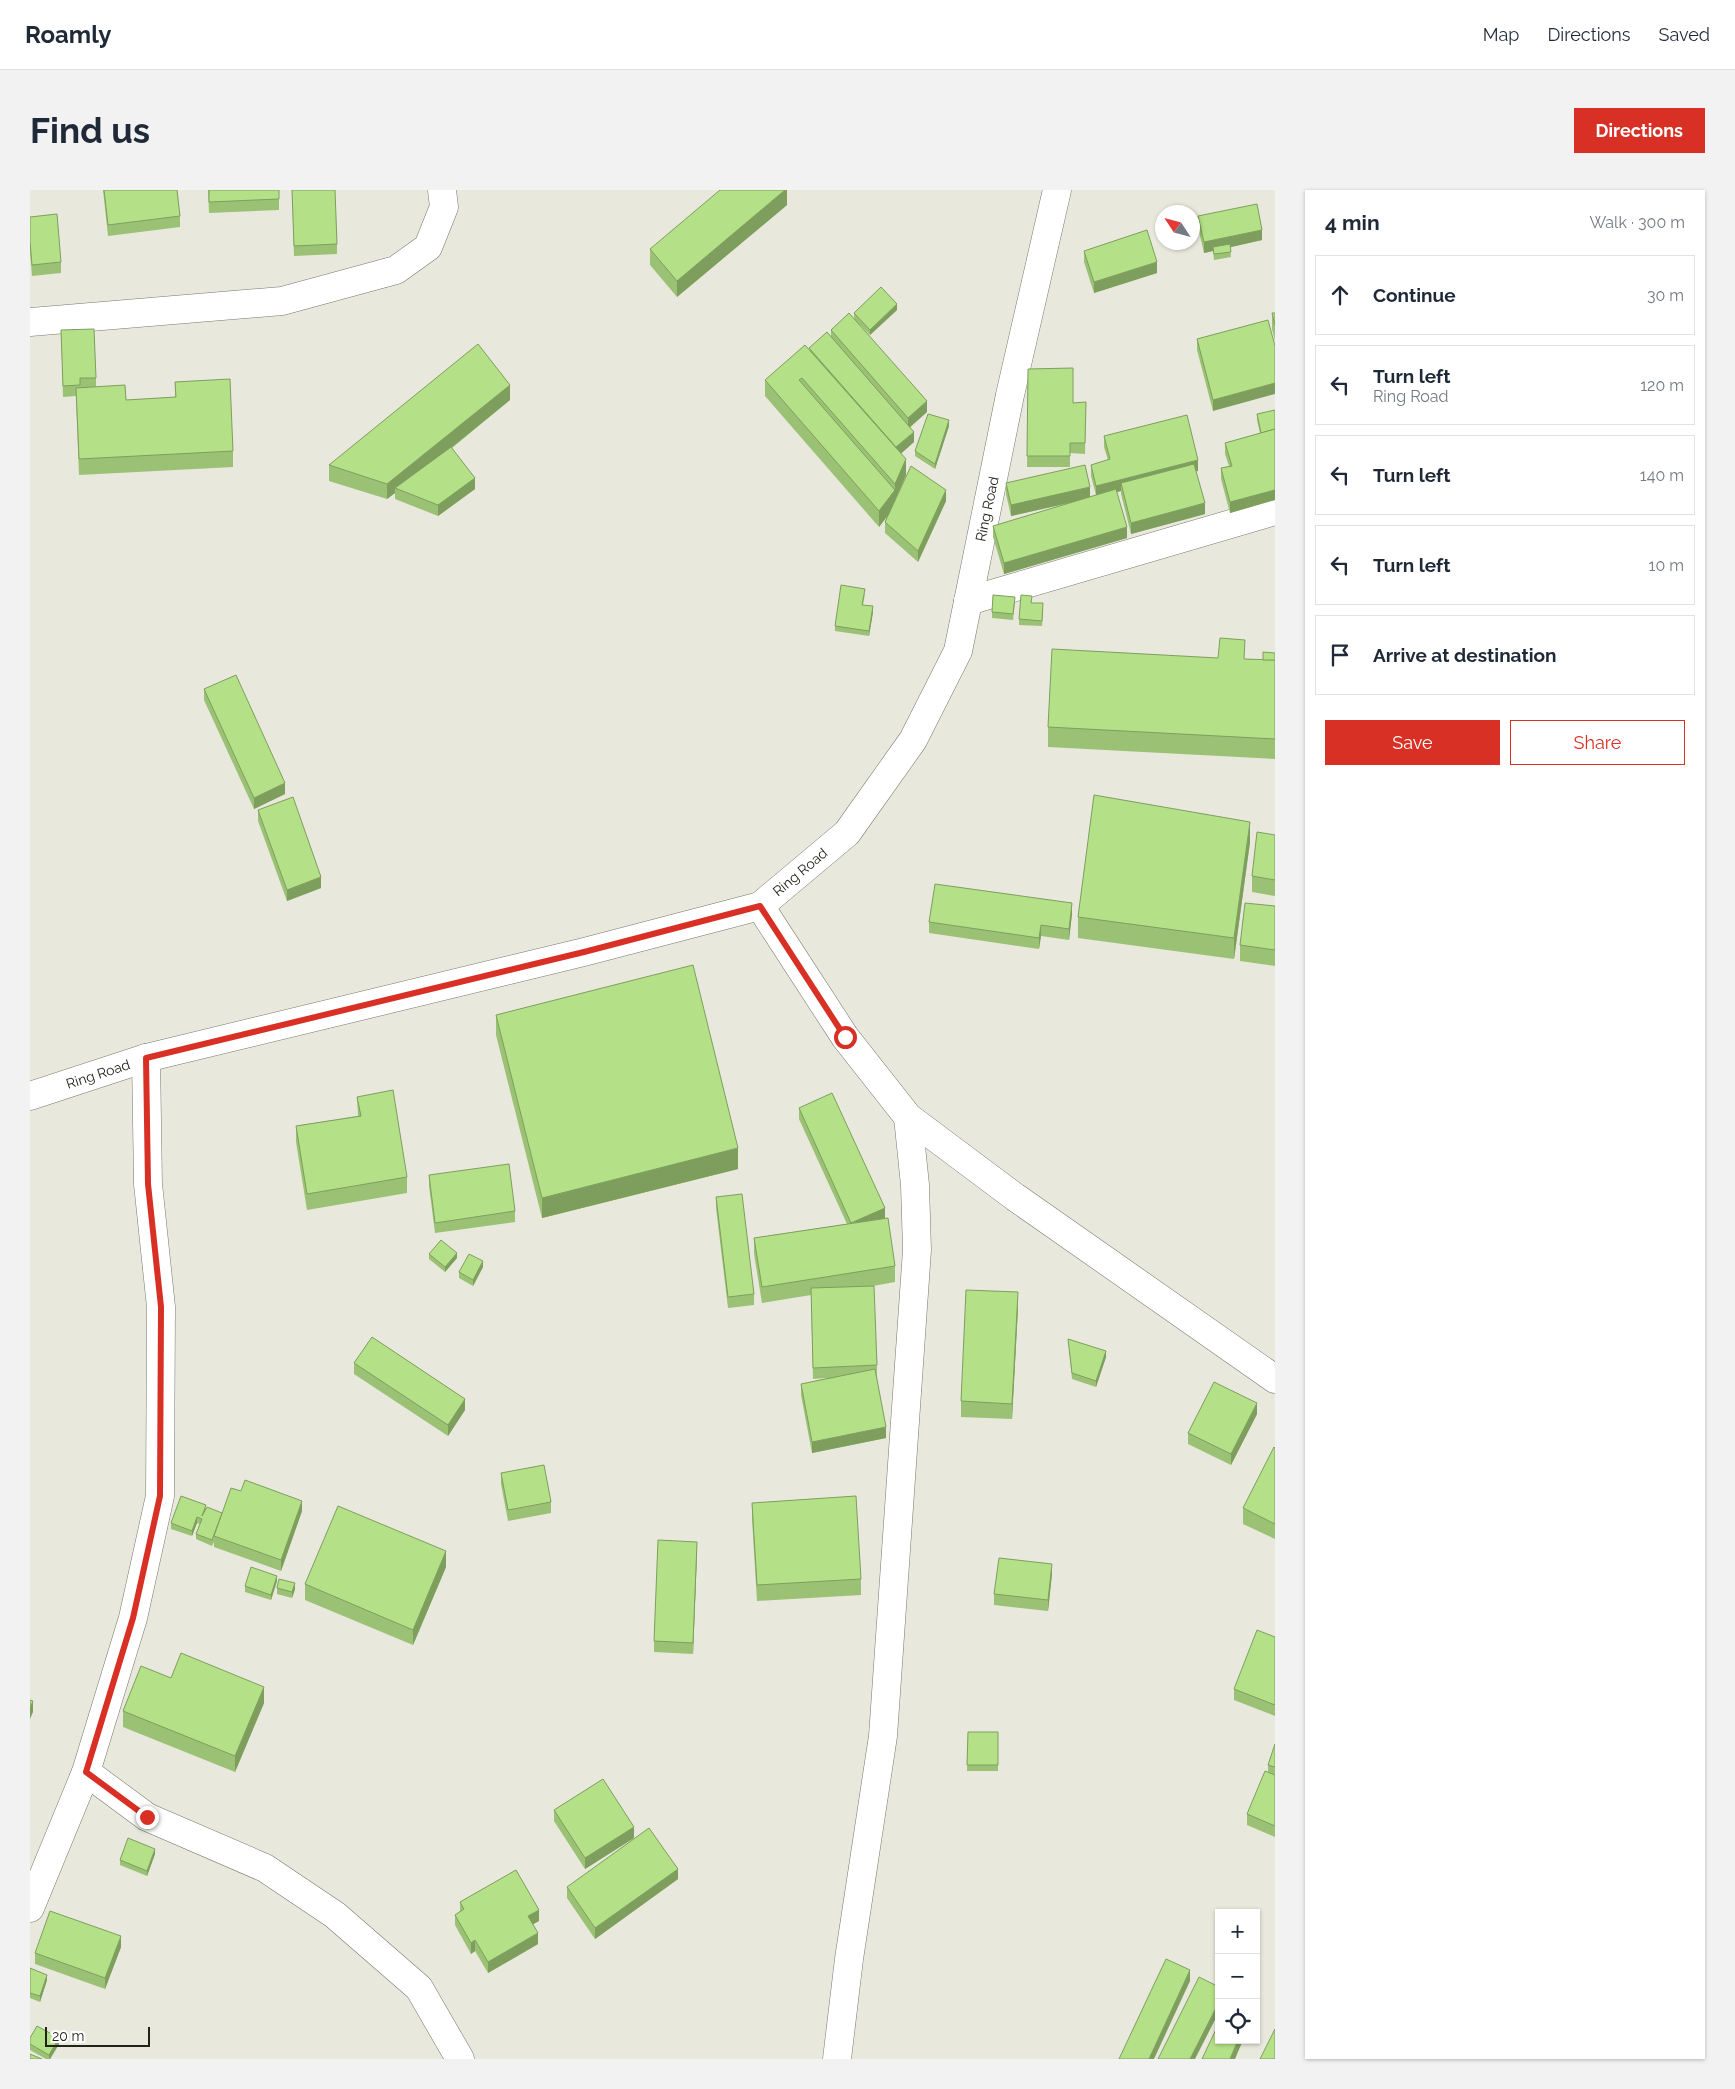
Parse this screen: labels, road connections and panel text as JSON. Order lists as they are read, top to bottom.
{
  "streets": {
    "street": ["Ring Road"]
  },
  "scale_bar": "20 m",
  "north": "top left",
  "page": {
    "header": "Roamly",
    "nav": ["Map", "Directions", "Saved"],
    "buttons": [
      "Directions",
      ["Save", "Share"]
    ],
    "title": "Find us",
    "heading": ["4 min", "Walk · 300 m"],
    "list": [
      ["Continue", "30 m"],
      ["Turn left", "Ring Road", "120 m"],
      ["Turn left", "140 m"],
      ["Turn left", "10 m"],
      "Arrive at destination"
    ],
    "map_buttons": ["+", "−"],
    "scale": "20 m"
  }
}
